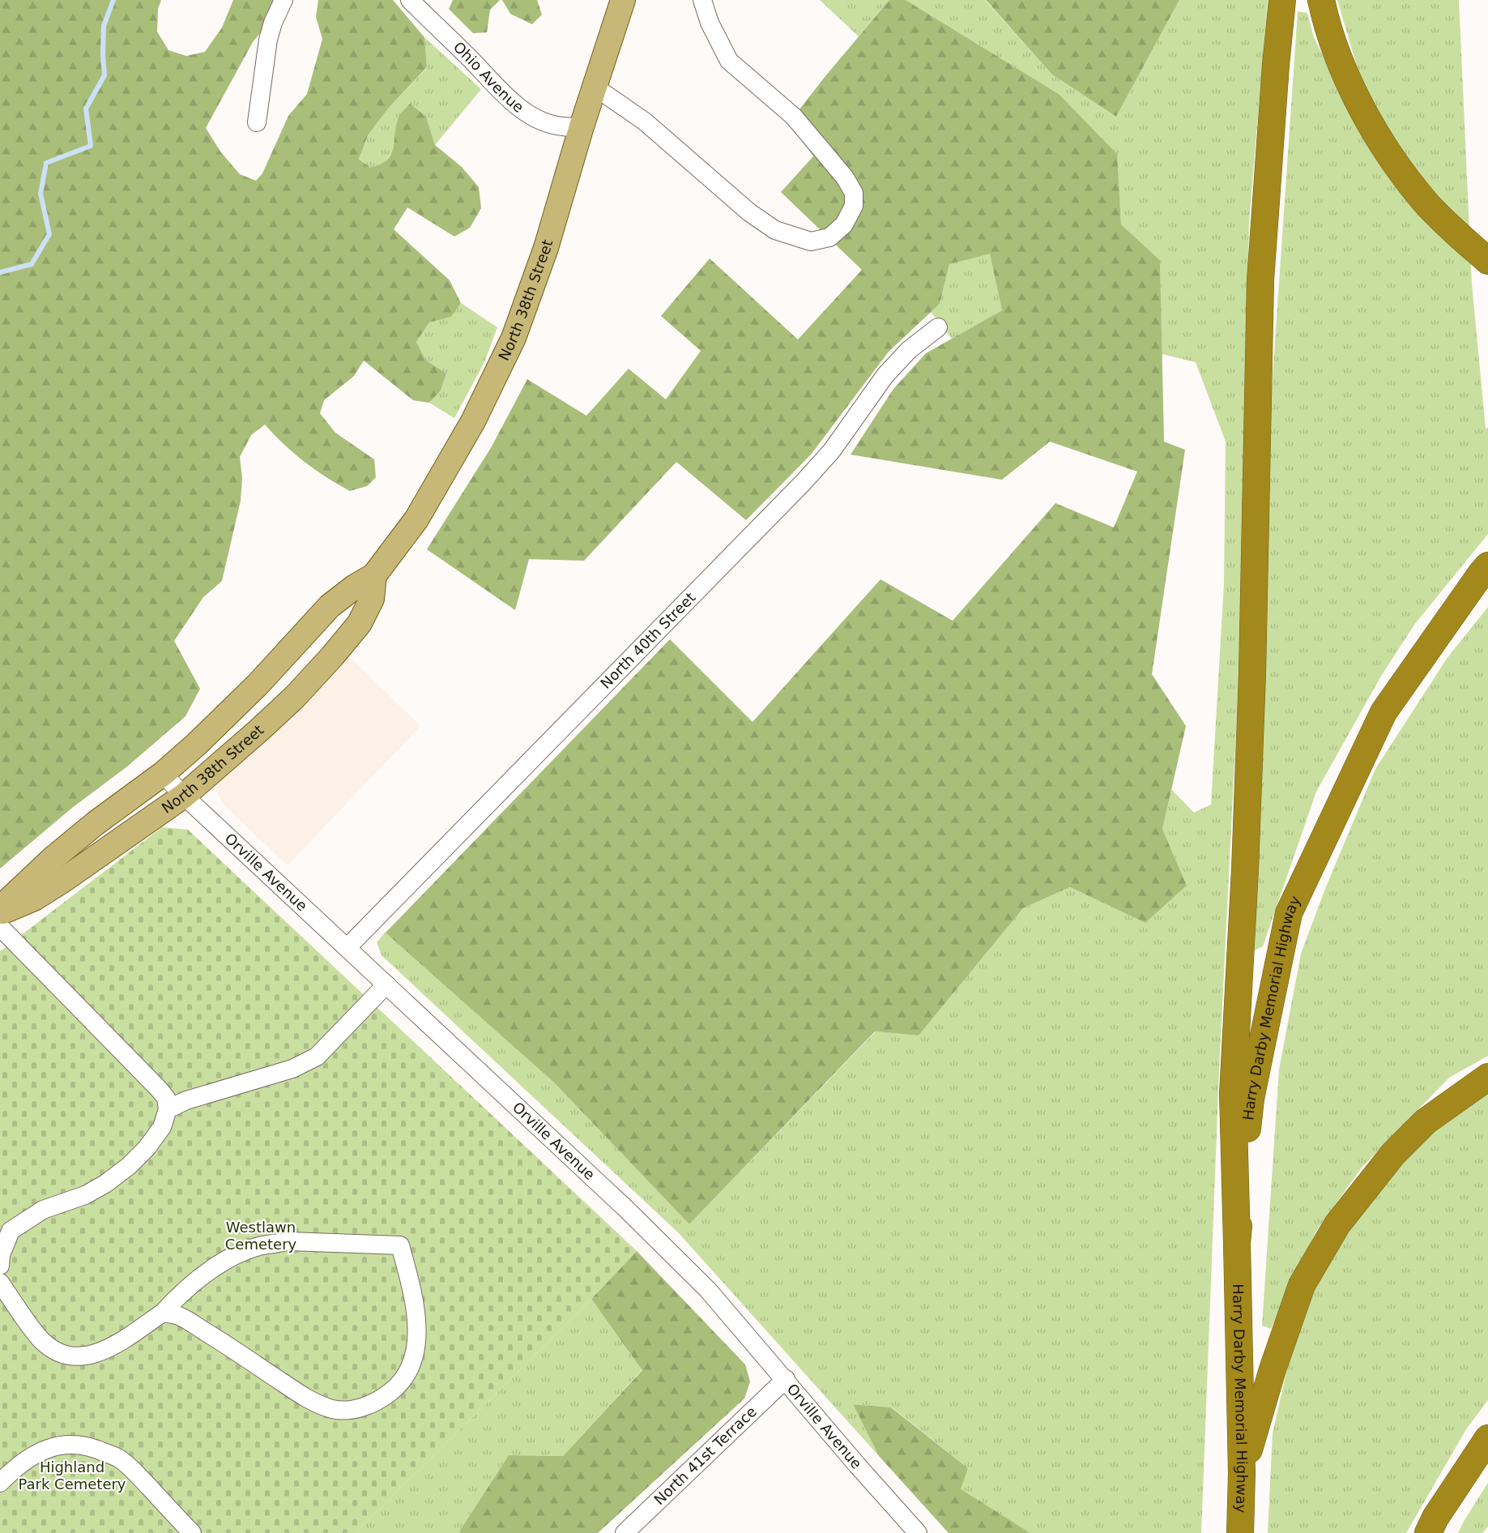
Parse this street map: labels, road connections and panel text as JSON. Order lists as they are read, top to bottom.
{
  "streets": {
    "highway": ["Harry Darby Memorial Highway"],
    "main road": ["North 38th Street"],
    "street": [
      "Ohio Avenue",
      "North 40th Street",
      "Orville Avenue",
      "North 41st Terrace"
    ]
  },
  "crossings": [
    ["Ohio Avenue", "North 38th Street"],
    ["North 38th Street", "Orville Avenue"],
    ["North 40th Street", "Orville Avenue"],
    ["Orville Avenue", "North 41st Terrace"]
  ],
  "parks": ["Westlawn Cemetery", "Highland Park Cemetery"]
}
